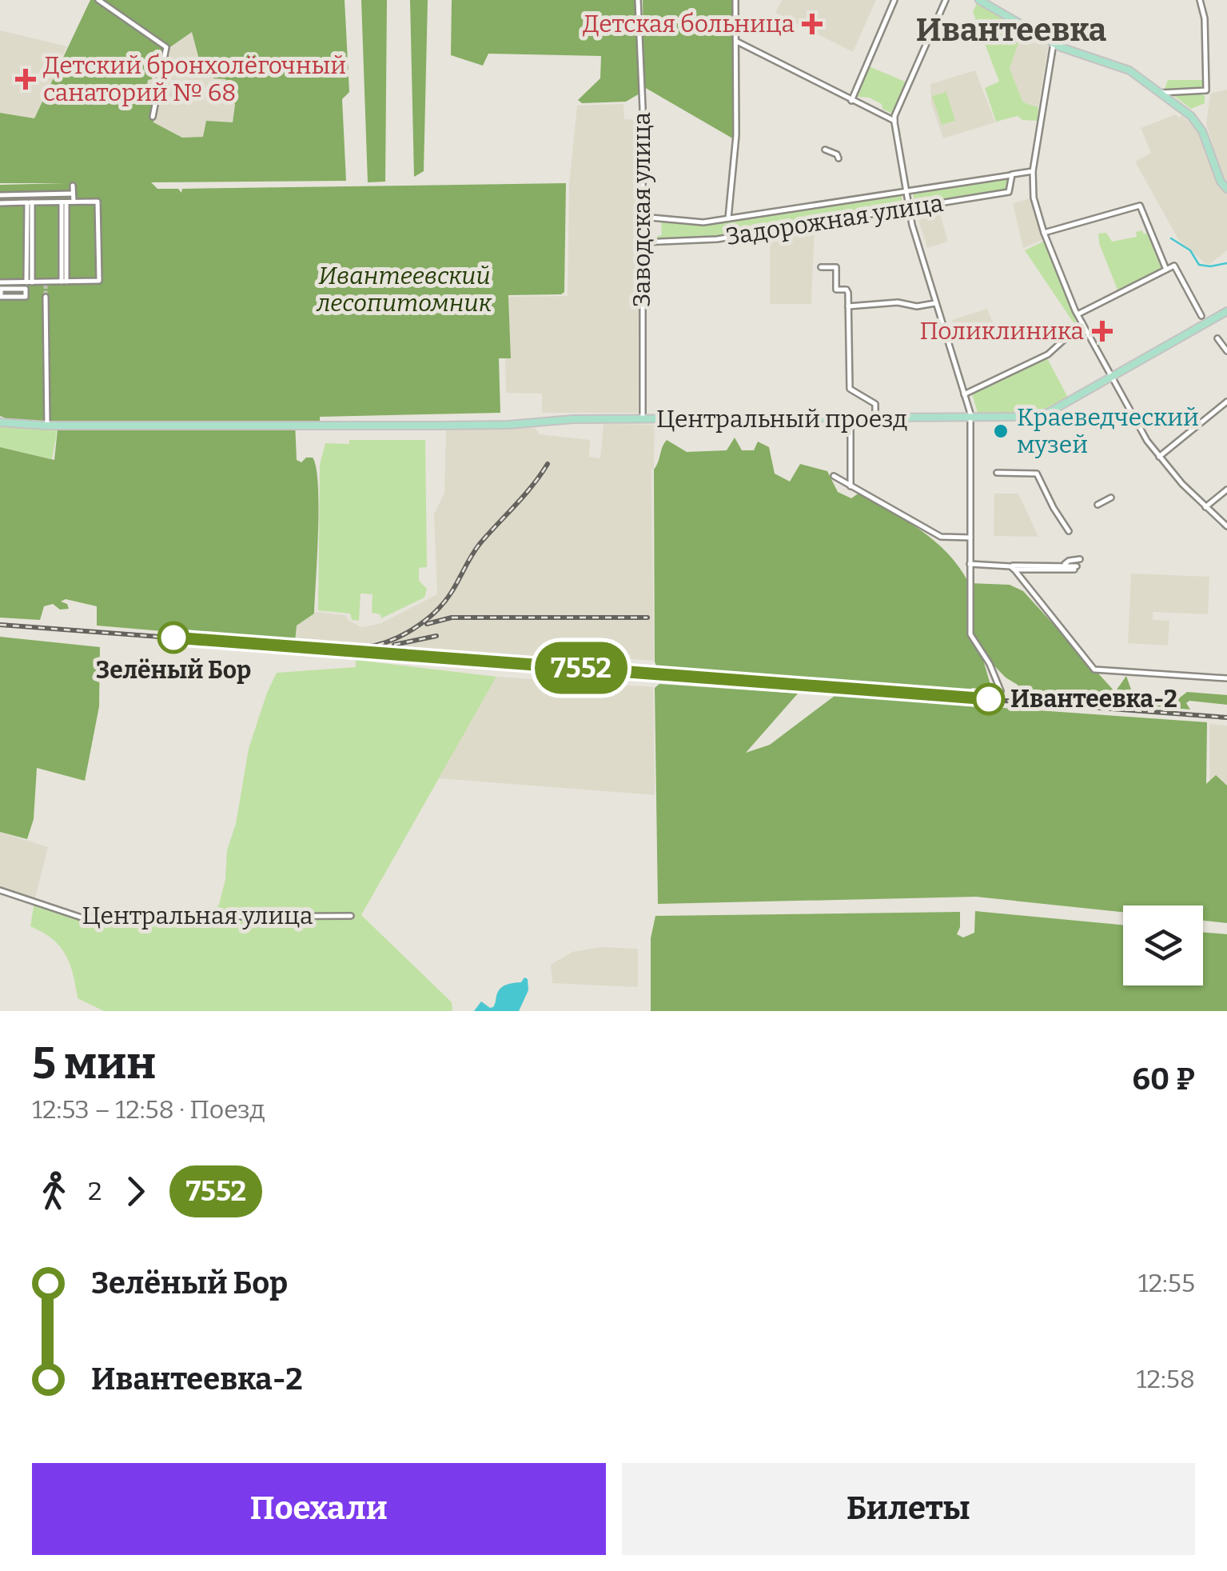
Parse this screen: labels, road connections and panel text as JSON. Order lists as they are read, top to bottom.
{
  "streets": {
    "main road": ["Центральный проезд"],
    "street": ["Заводская улица", "Задорожная улица", "Центральная улица"]
  },
  "crossings": [
    ["Заводская улица", "Задорожная улица"],
    ["Заводская улица", "Центральный проезд"]
  ],
  "districts": ["Ивантеевка"],
  "parks": ["Ивантеевский лесопитомник"],
  "places": {
    "health": ["Детская больница", "Детский бронхолёгочный санаторий № 68", "Поликлиника"],
    "other": ["Краеведческий музей", "Зелёный Бор", "Ивантеевка-2"]
  },
  "page": {
    "on_map": "7552",
    "heading": ["5 мин", "12:53 – 12:58 · Поезд", "60 ₽"],
    "legs": ["2", "7552"],
    "list": [
      {
        "name": "Зелёный Бор",
        "value": "12:55"
      },
      {
        "name": "Ивантеевка-2",
        "value": "12:58"
      }
    ],
    "buttons": ["Поехали", "Билеты"]
  }
}
